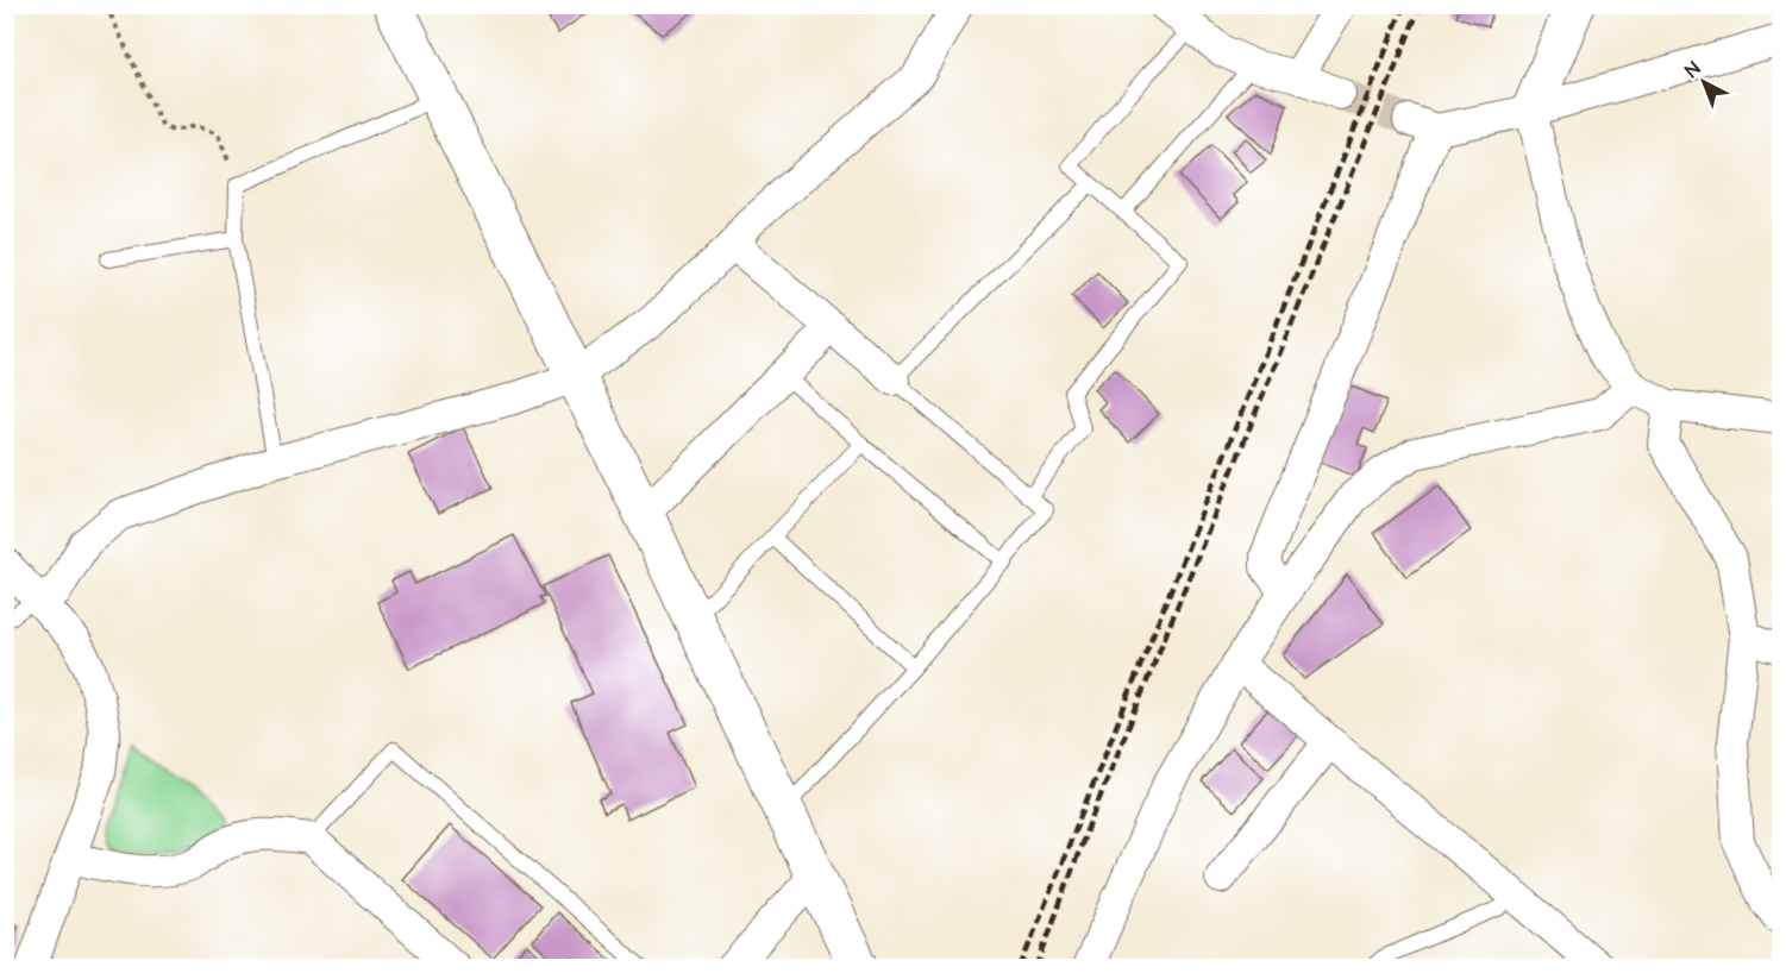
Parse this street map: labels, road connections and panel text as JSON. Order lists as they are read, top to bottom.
{
  "north": "top left"
}
